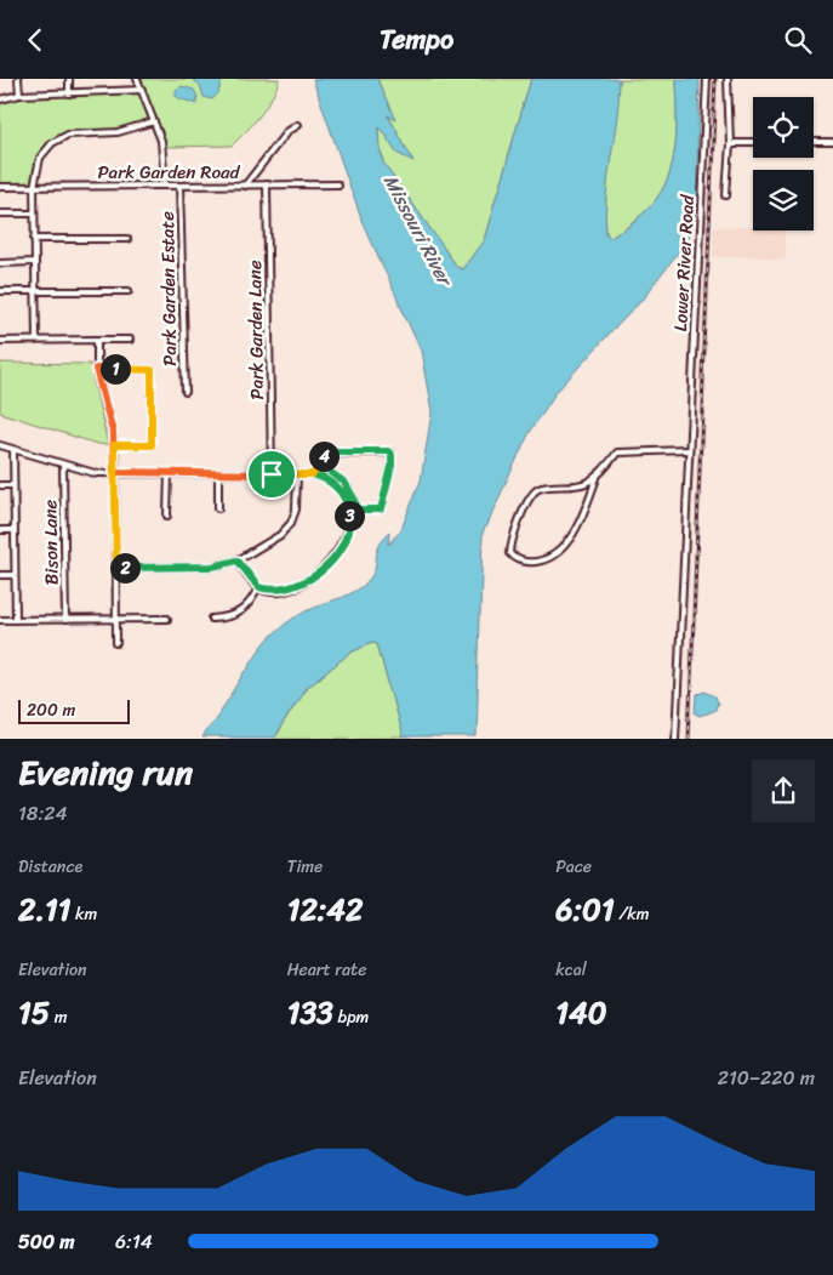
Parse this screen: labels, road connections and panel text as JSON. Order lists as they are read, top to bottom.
{
  "streets": {
    "street": [
      "Park Garden Road",
      "Lower River Road",
      "Park Garden Estate",
      "Park Garden Lane",
      "Bison Lane"
    ]
  },
  "crossings": [
    ["Park Garden Road", "Park Garden Estate"],
    ["Park Garden Road", "Park Garden Lane"]
  ],
  "water": ["Missouri River"],
  "scale_bar": "200 m",
  "page": {
    "header": "Tempo",
    "pins": [
      "1",
      "4",
      "3",
      "2"
    ],
    "scale": "200 m",
    "heading": ["Evening run", "18:24"],
    "stats": [
      ["Distance", "2.11 km"],
      ["Time", "12:42"],
      ["Pace", "6:01 /km"],
      ["Elevation", "15 m"],
      ["Heart rate", "133 bpm"],
      ["kcal", "140"]
    ],
    "chart": ["Elevation", "210–220 m"],
    "list": [
      {
        "name": "500 m",
        "note": "6:14"
      }
    ]
  }
}
